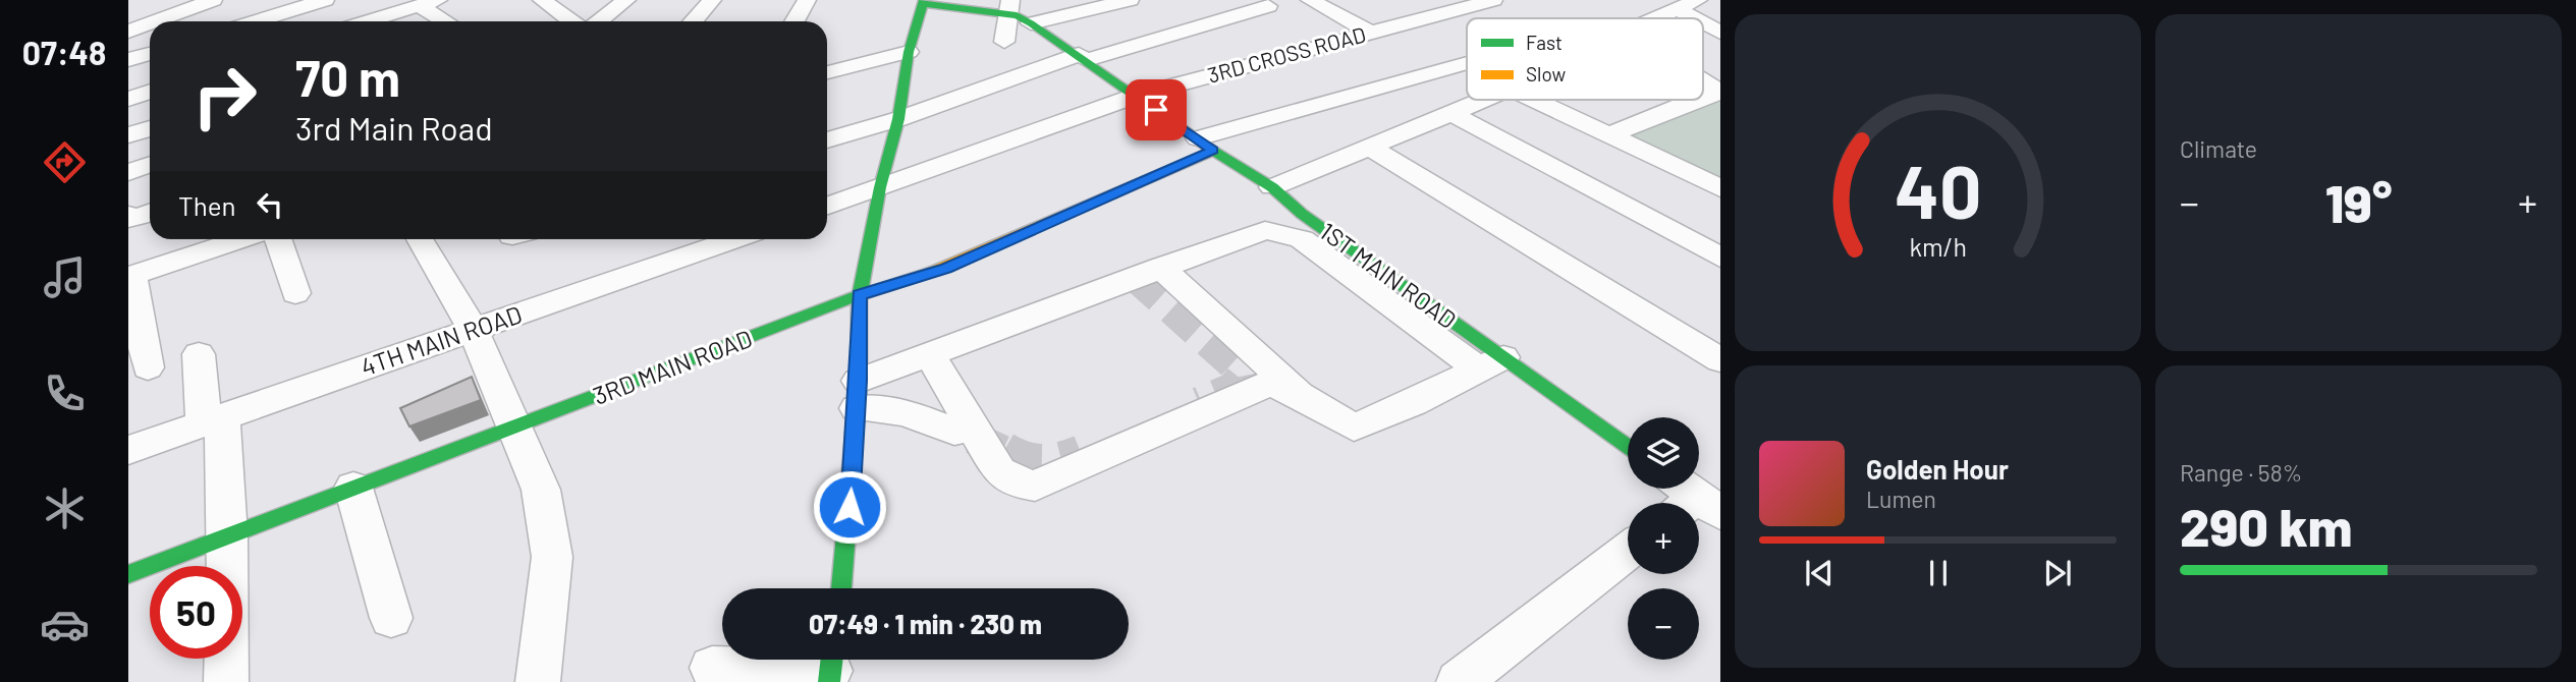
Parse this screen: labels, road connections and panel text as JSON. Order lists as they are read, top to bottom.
{
  "streets": {
    "street": [
      "3RD CROSS ROAD",
      "1ST MAIN ROAD",
      "4TH MAIN ROAD",
      "3RD MAIN ROAD"
    ]
  },
  "crossings": [
    ["3RD CROSS ROAD", "1ST MAIN ROAD"],
    ["1ST MAIN ROAD", "3RD MAIN ROAD"]
  ],
  "legend": ["Fast", "Slow"],
  "page": {
    "tabs": "07:48",
    "tile": [
      "Climate",
      ["Range · 58%", "290 km"]
    ],
    "turn": ["70 m", "3rd Main Road"],
    "then": "Then",
    "heat": ["−", "19°", "+"],
    "map_buttons": ["+", "−"],
    "song": ["Golden Hour", "Lumen"],
    "limit": "50",
    "trip": "07:49 · 1 min · 230 m",
    "gauge": ["40", "km/h"]
  }
}
